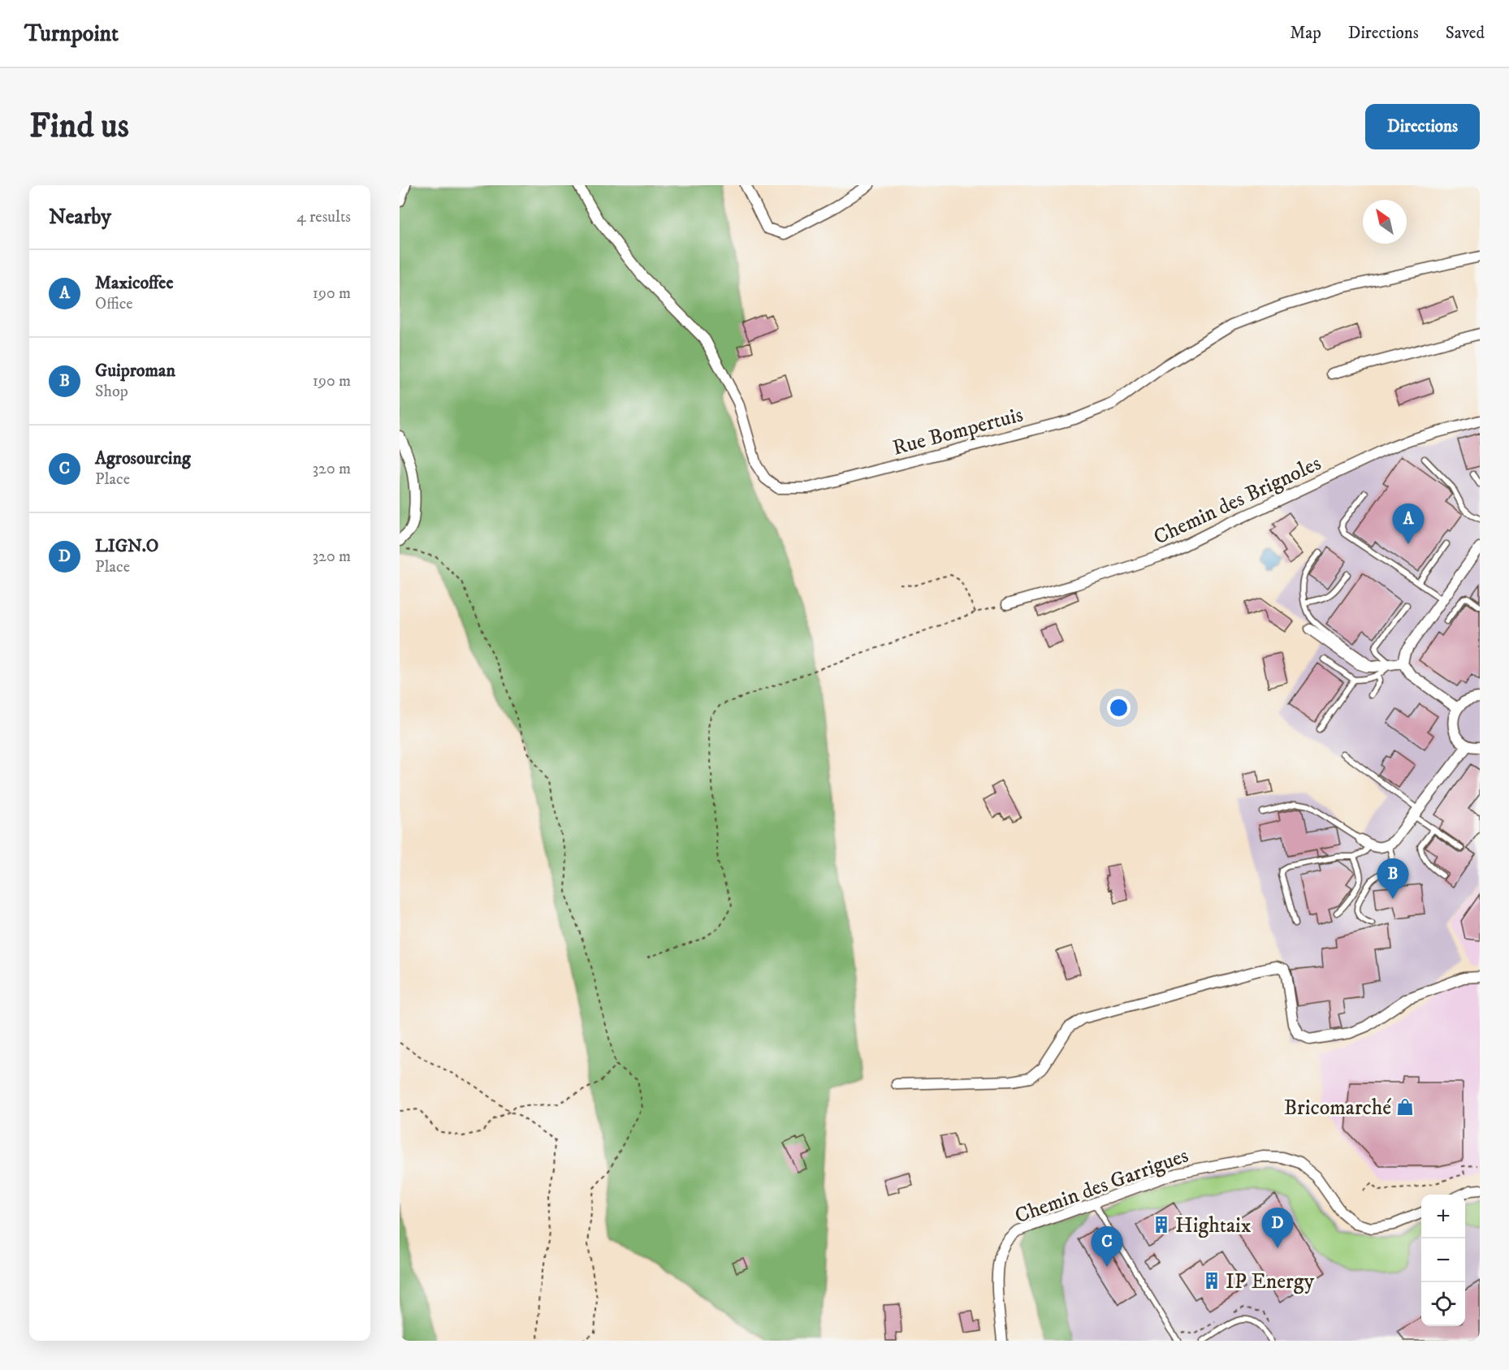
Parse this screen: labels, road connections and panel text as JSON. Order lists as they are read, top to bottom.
{
  "streets": {
    "street": ["Rue Bompertuis", "Chemin des Brignoles", "Chemin des Garrigues"]
  },
  "places": {
    "shop": ["Bricomarché"],
    "building": ["Hightaix", "IP Energy"]
  },
  "north": "top left",
  "page": {
    "header": "Turnpoint",
    "nav": ["Map", "Directions", "Saved"],
    "buttons": "Directions",
    "title": "Find us",
    "heading": ["Nearby", "4 results"],
    "list": [
      {
        "mark": "A",
        "name": "Maxicoffee",
        "note": "Office",
        "value": "190 m"
      },
      {
        "mark": "B",
        "name": "Guiproman",
        "note": "Shop",
        "value": "190 m"
      },
      {
        "mark": "C",
        "name": "Agrosourcing",
        "note": "Place",
        "value": "320 m"
      },
      {
        "mark": "D",
        "name": "LIGN.O",
        "note": "Place",
        "value": "320 m"
      }
    ],
    "pins": [
      "A",
      "B",
      "D",
      "C"
    ],
    "map_buttons": ["+", "−"]
  }
}
